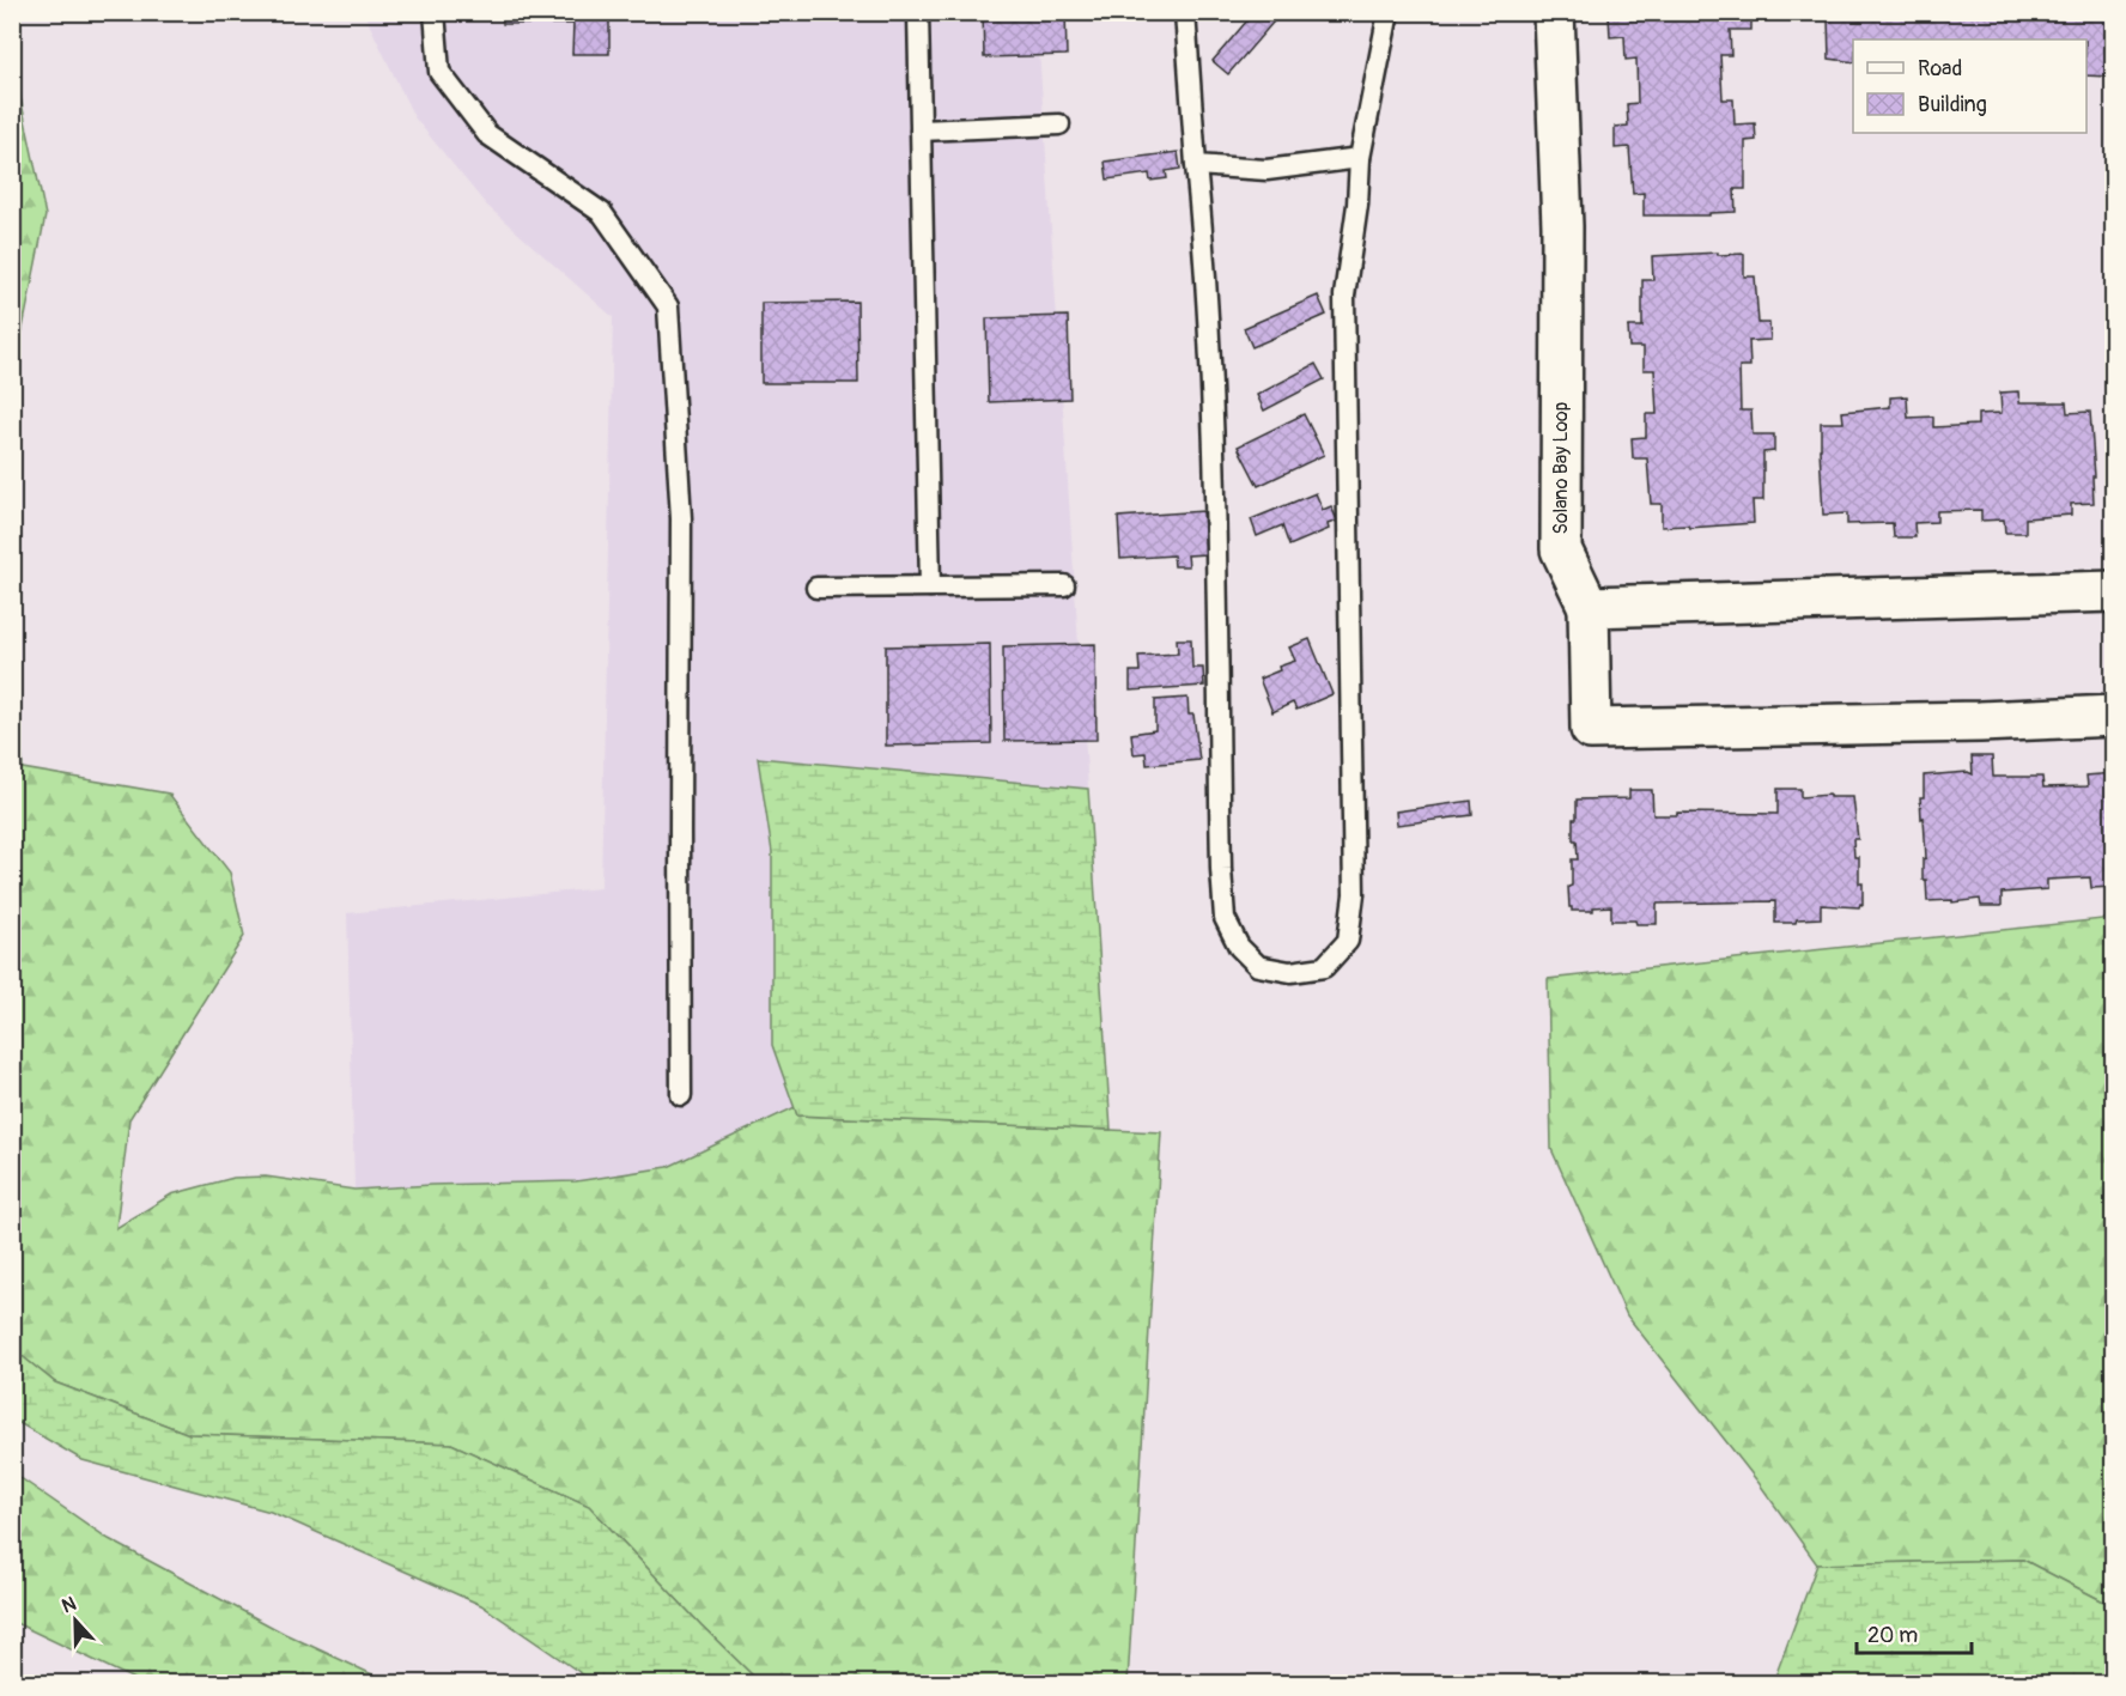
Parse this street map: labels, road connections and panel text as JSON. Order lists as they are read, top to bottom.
{
  "streets": {
    "street": ["Solano Bay Loop"]
  },
  "legend": ["Road", "Building"],
  "scale_bar": "20 m",
  "north": "top"
}
